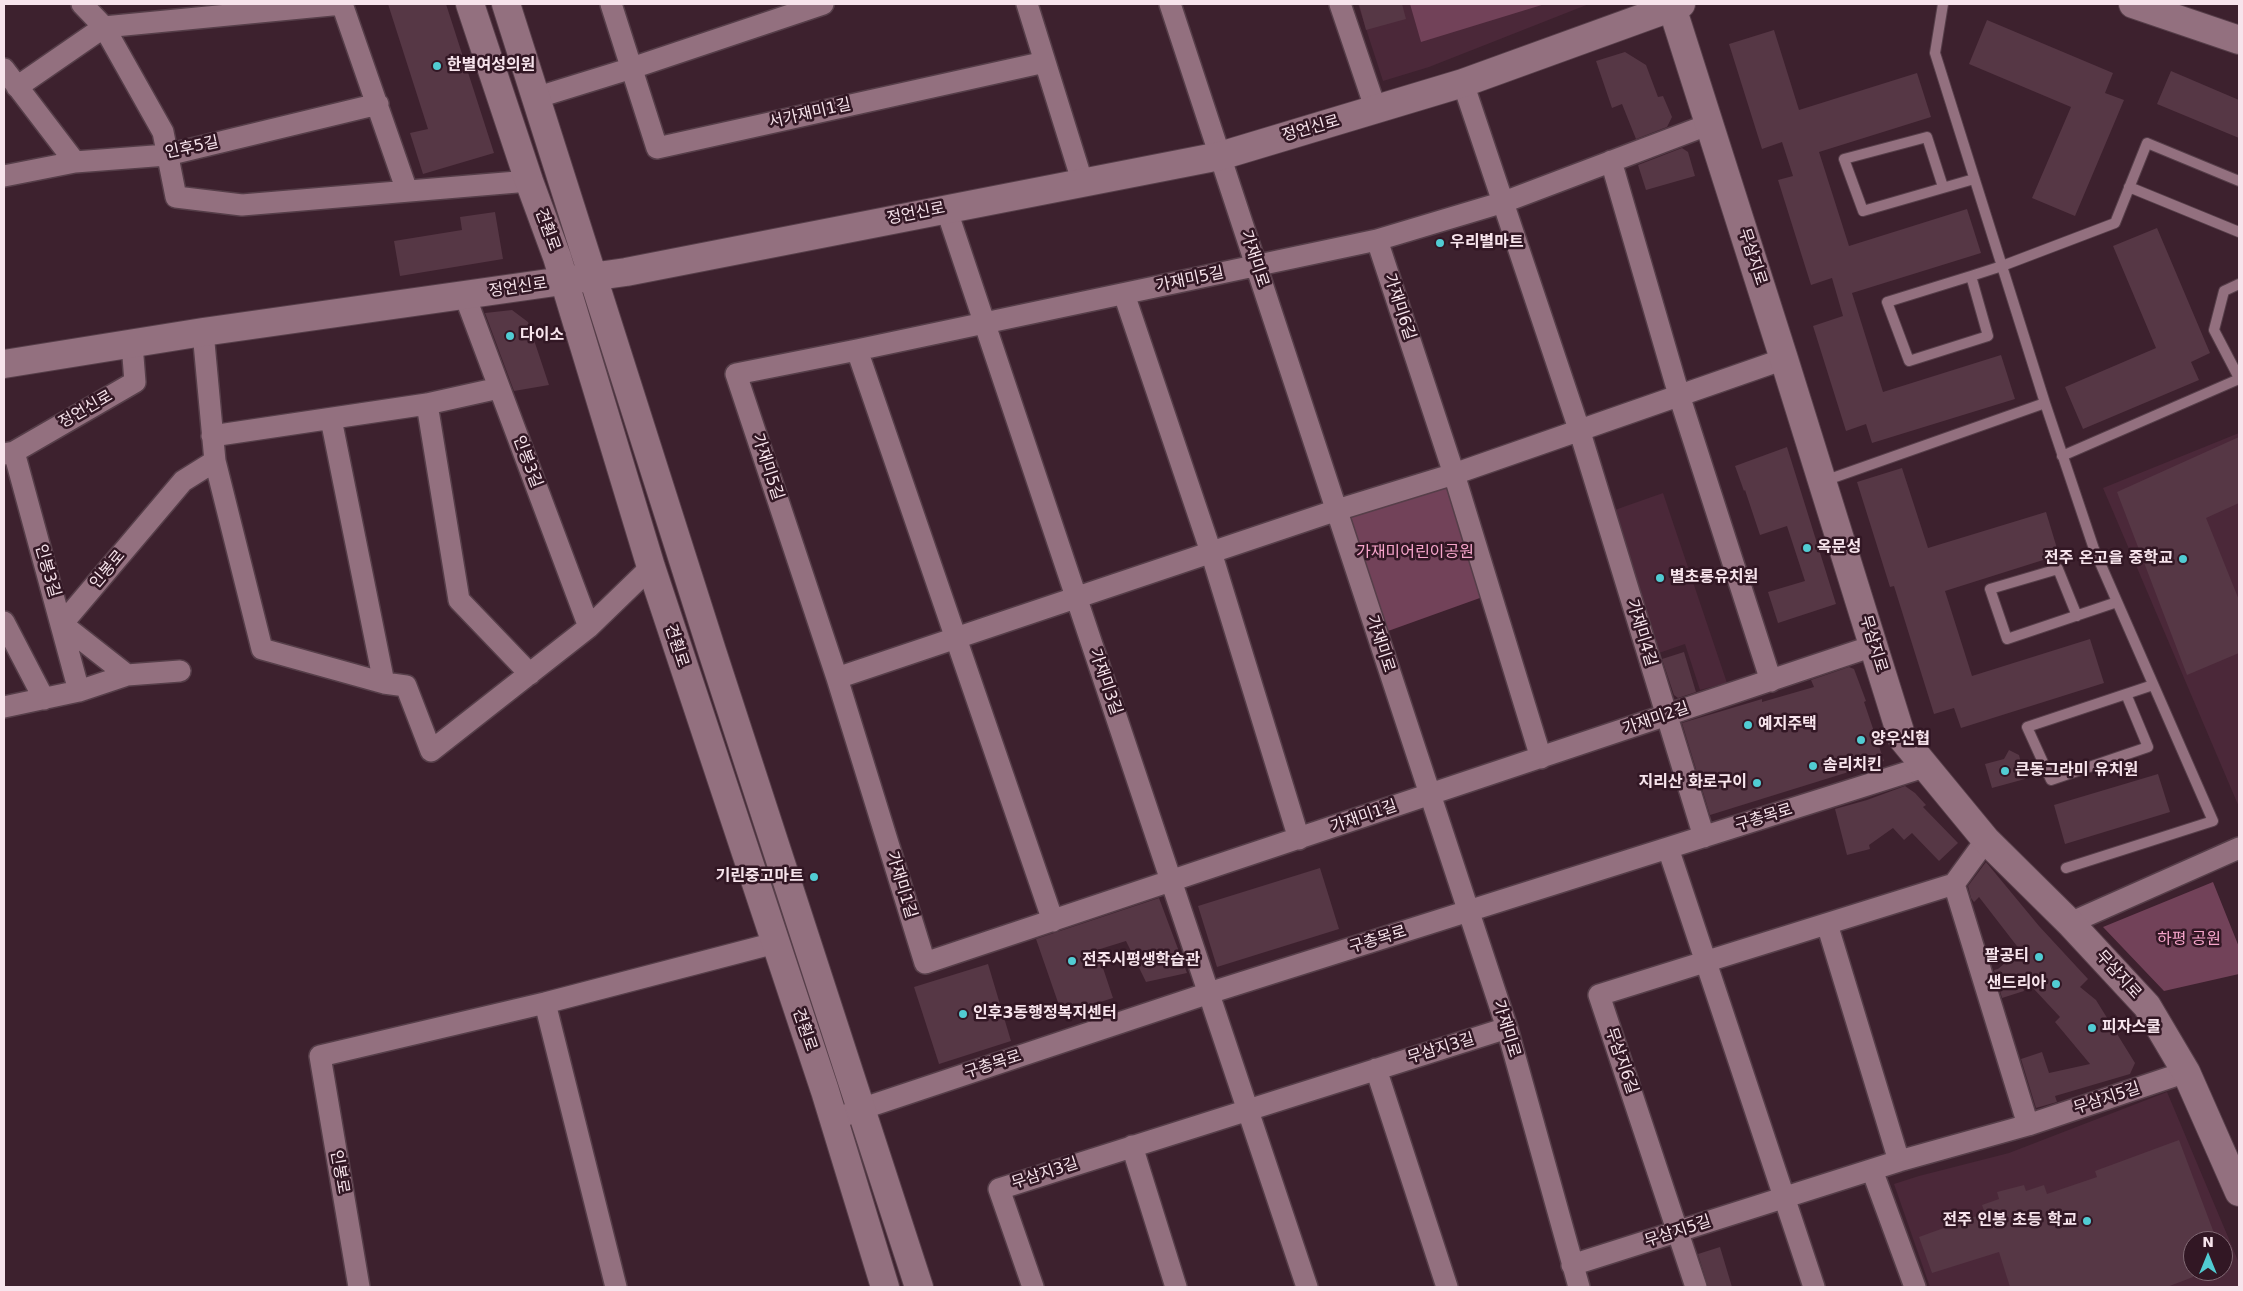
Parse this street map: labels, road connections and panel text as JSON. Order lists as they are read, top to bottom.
{
  "streets": {
    "street": [
      "서가재미1길",
      "정언신로",
      "인후5길",
      "견훤로",
      "무삼지로",
      "가재미로",
      "가재미5길",
      "가재미6길",
      "인봉3길",
      "인봉로",
      "가재미4길",
      "가재미3길",
      "가재미2길",
      "가재미1길",
      "구총목로",
      "무삼지3길",
      "무삼지6길",
      "무삼지5길"
    ]
  },
  "crossings": [
    ["정언신로", "견훤로"],
    ["정언신로", "무삼지로"],
    ["정언신로", "가재미로"],
    ["정언신로", "인봉3길"],
    ["견훤로", "구총목로"],
    ["무삼지로", "가재미2길"],
    ["무삼지로", "구총목로"],
    ["무삼지로", "무삼지5길"],
    ["가재미로", "가재미5길"],
    ["가재미로", "가재미2길"],
    ["가재미로", "가재미1길"],
    ["가재미로", "구총목로"],
    ["가재미로", "무삼지3길"],
    ["가재미로", "무삼지5길"],
    ["가재미5길", "가재미3길"],
    ["가재미5길", "가재미1길"],
    ["인봉3길", "인봉로"],
    ["가재미4길", "가재미2길"],
    ["가재미4길", "구총목로"],
    ["가재미3길", "가재미1길"],
    ["가재미2길", "가재미1길"],
    ["무삼지6길", "무삼지5길"]
  ],
  "parks": ["가재미어린이공원", "하평 공원"],
  "places": [
    "한별여성의원",
    "우리별마트",
    "다이소",
    "옥문성",
    "전주 온고을 중학교",
    "별초롱유치원",
    "예지주택",
    "양우신협",
    "솜리치킨",
    "큰동그라미 유치원",
    "지리산 화로구이",
    "기린중고마트",
    "팔공티",
    "전주시평생학습관",
    "샌드리아",
    "인후3동행정복지센터",
    "피자스쿨",
    "전주 인봉 초등 학교"
  ],
  "north": "top"
}
